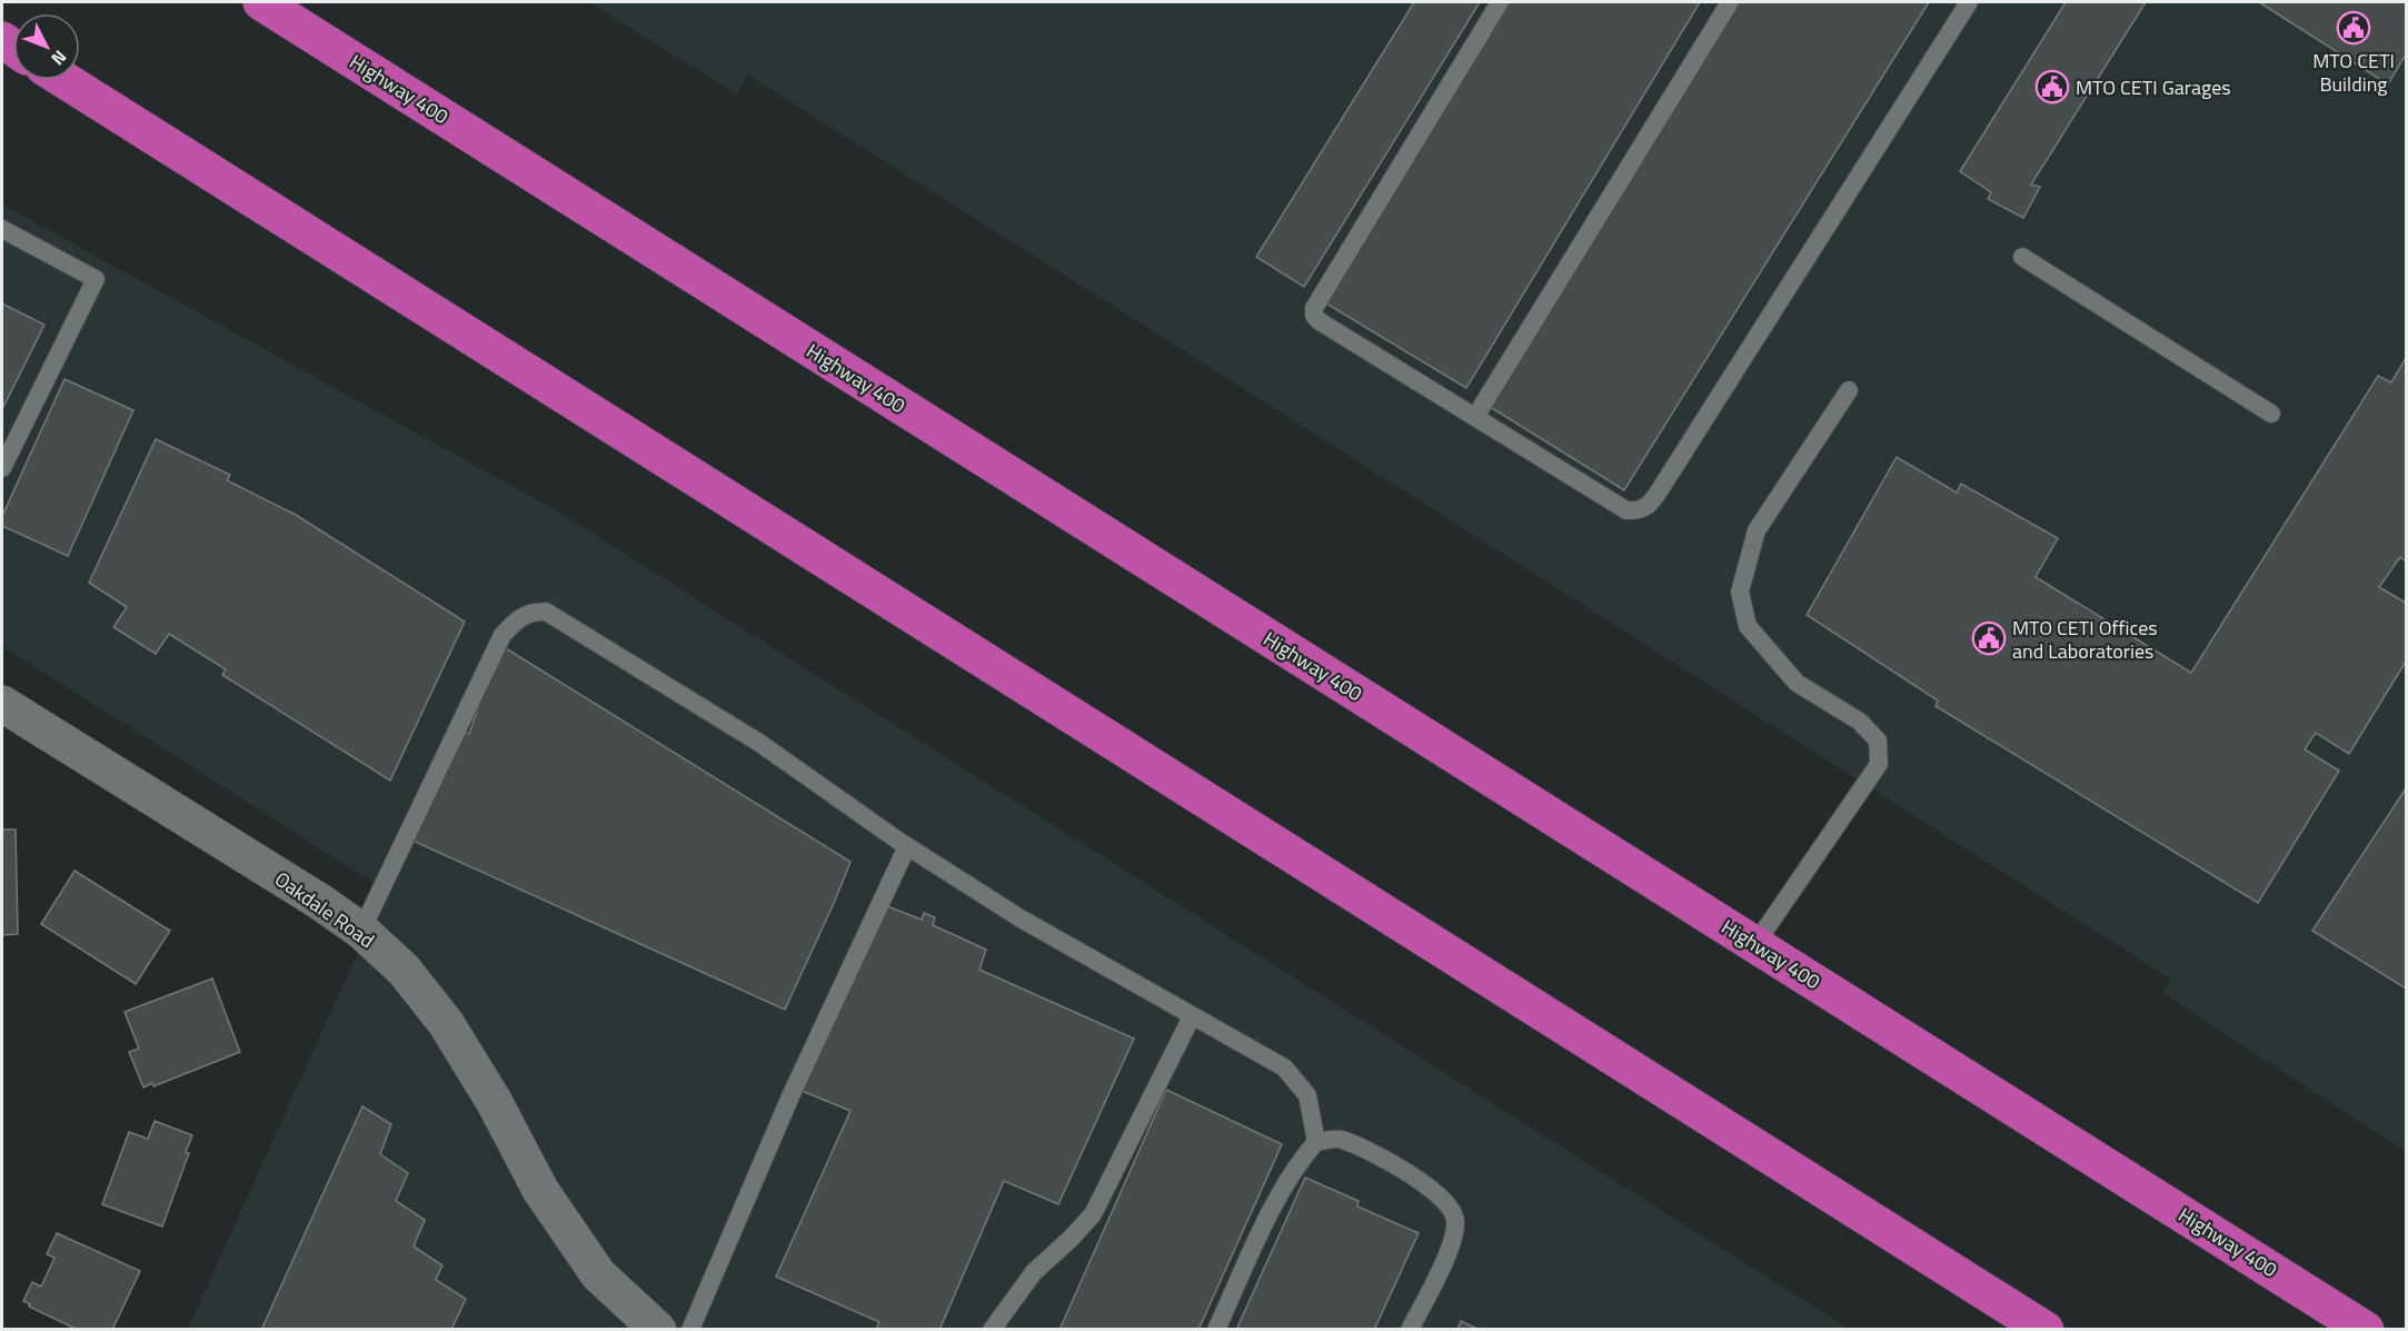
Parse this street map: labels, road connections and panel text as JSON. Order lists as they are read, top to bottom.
{
  "streets": {
    "highway": ["Highway 400"],
    "street": ["Oakdale Road"]
  },
  "places": {
    "public building": ["MTO CETI Building", "MTO CETI Garages", "MTO CETI Offices and Laboratories"]
  },
  "north": "bottom right"
}
